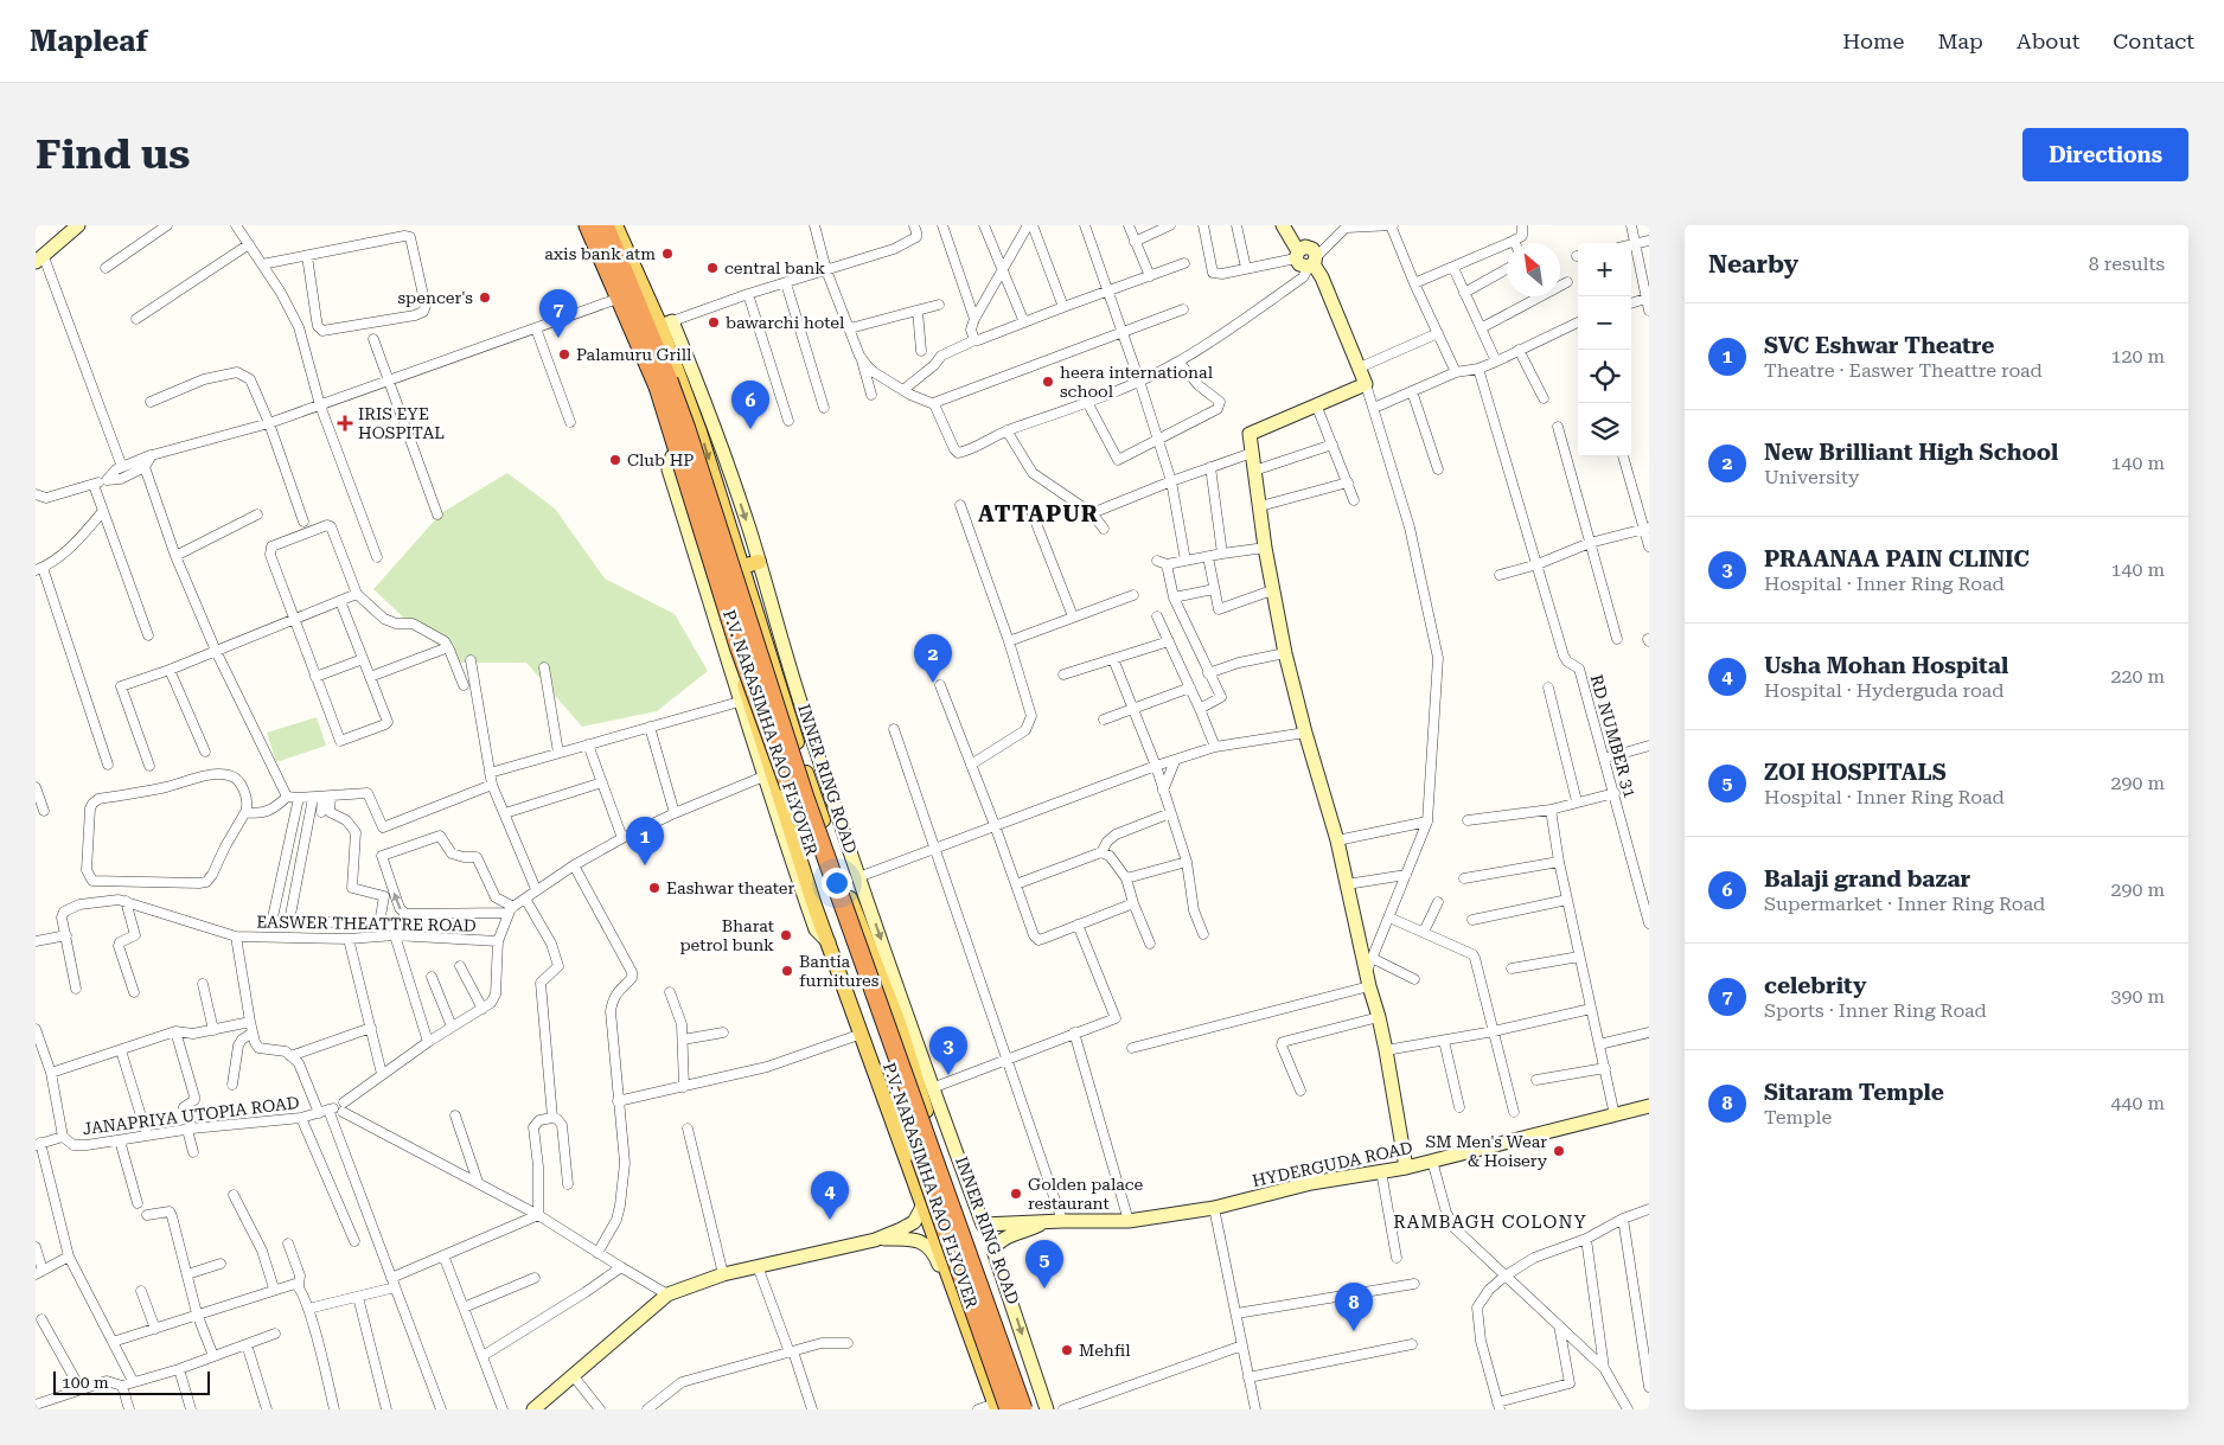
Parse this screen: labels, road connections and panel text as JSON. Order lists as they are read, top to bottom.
{
  "streets": {
    "highway": ["P.V. NARASIMHA RAO FLYOVER"],
    "main road": ["INNER RING ROAD"],
    "street": [
      "RD NUMBER 31",
      "EASWER THEATTRE ROAD",
      "JANAPRIYA UTOPIA ROAD",
      "HYDERGUDA ROAD"
    ]
  },
  "districts": ["ATTAPUR", "RAMBAGH COLONY"],
  "places": {
    "other": [
      "axis bank atm",
      "central bank",
      "spencer's",
      "bawarchi hotel",
      "Palamuru Grill",
      "heera international school",
      "Club HP",
      "Eashwar theater",
      "Bharat petrol bunk",
      "Bantia furnitures",
      "SM Men's Wear & Hoisery",
      "Golden palace restaurant",
      "Mehfil"
    ],
    "health": ["IRIS EYE HOSPITAL"]
  },
  "scale_bar": "100 m",
  "north": "top left",
  "page": {
    "header": "Mapleaf",
    "nav": [
      "Home",
      "Map",
      "About",
      "Contact"
    ],
    "buttons": "Directions",
    "title": "Find us",
    "heading": ["Nearby", "8 results"],
    "map_buttons": ["+", "−"],
    "pins": [
      "7",
      "6",
      "2",
      "1",
      "3",
      "4",
      "5",
      "8"
    ],
    "list": [
      {
        "mark": "1",
        "name": "SVC Eshwar Theatre",
        "note": "Theatre · Easwer Theattre road",
        "value": "120 m"
      },
      {
        "mark": "2",
        "name": "New Brilliant High School",
        "note": "University",
        "value": "140 m"
      },
      {
        "mark": "3",
        "name": "PRAANAA PAIN CLINIC",
        "note": "Hospital · Inner Ring Road",
        "value": "140 m"
      },
      {
        "mark": "4",
        "name": "Usha Mohan Hospital",
        "note": "Hospital · Hyderguda road",
        "value": "220 m"
      },
      {
        "mark": "5",
        "name": "ZOI HOSPITALS",
        "note": "Hospital · Inner Ring Road",
        "value": "290 m"
      },
      {
        "mark": "6",
        "name": "Balaji grand bazar",
        "note": "Supermarket · Inner Ring Road",
        "value": "290 m"
      },
      {
        "mark": "7",
        "name": "celebrity",
        "note": "Sports · Inner Ring Road",
        "value": "390 m"
      },
      {
        "mark": "8",
        "name": "Sitaram Temple",
        "note": "Temple",
        "value": "440 m"
      }
    ],
    "scale": "100 m"
  }
}
